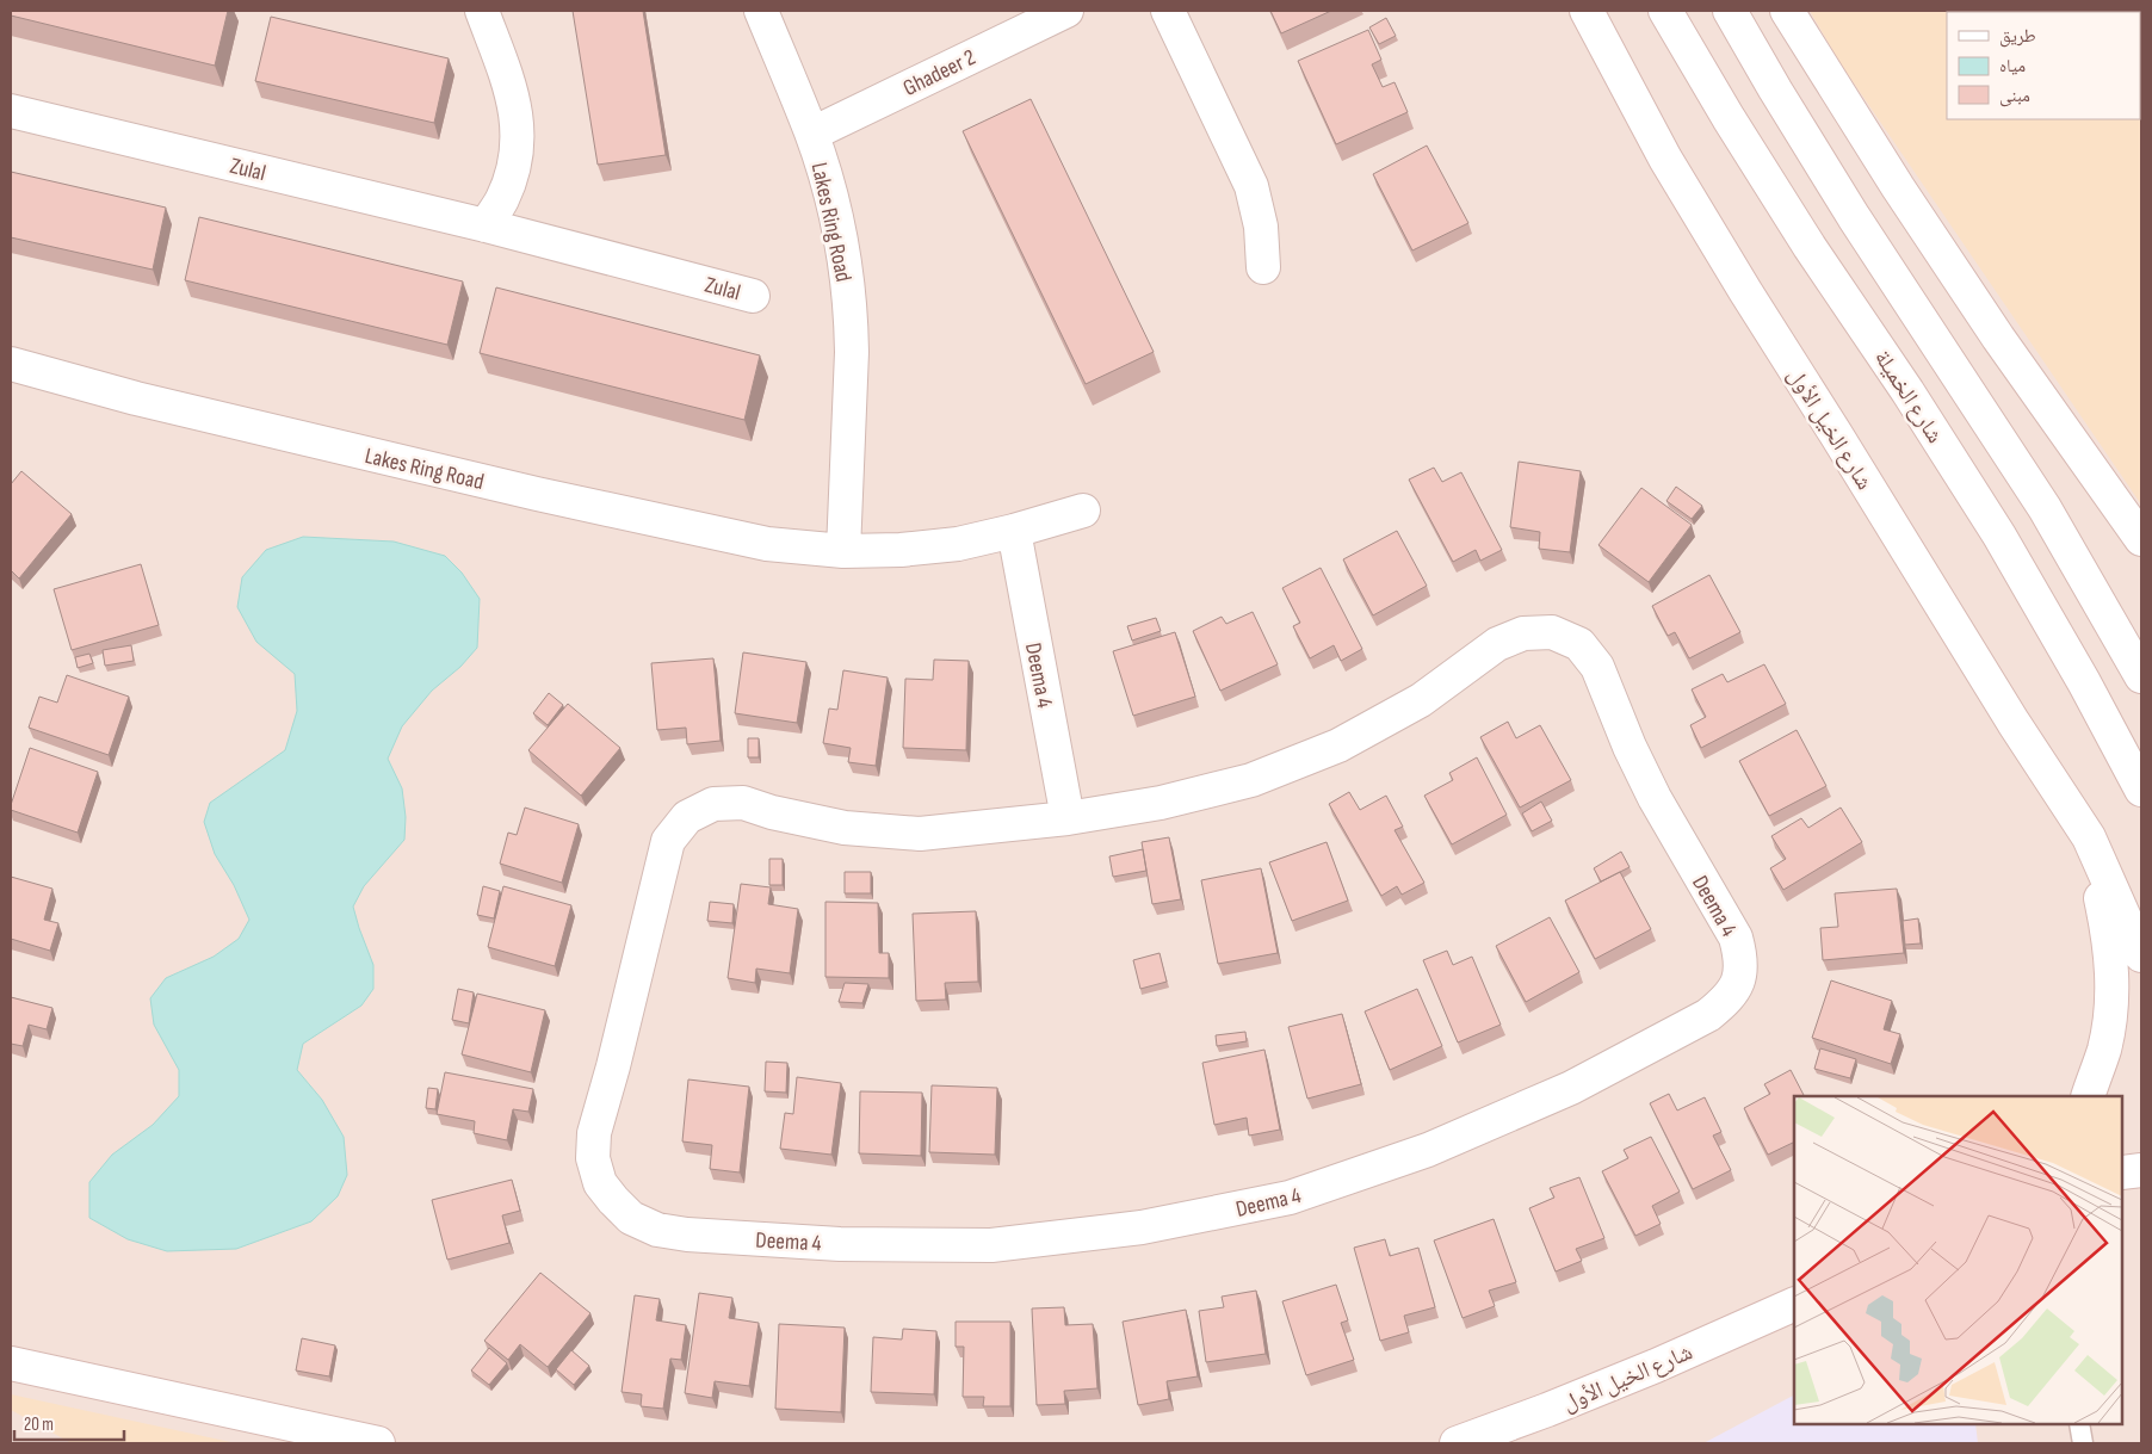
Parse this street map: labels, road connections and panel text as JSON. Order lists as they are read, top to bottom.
{
  "streets": {
    "street": [
      "Ghadeer 2",
      "Zulal",
      "Lakes Ring Road",
      "شارع الخميلة",
      "شارع الخيل الأول",
      "Deema 4"
    ]
  },
  "crossings": [
    ["Ghadeer 2", "Lakes Ring Road"],
    ["Lakes Ring Road", "Deema 4"]
  ],
  "legend": ["طريق", "مياه", "مبنى"],
  "scale_bar": "20 m"
}
